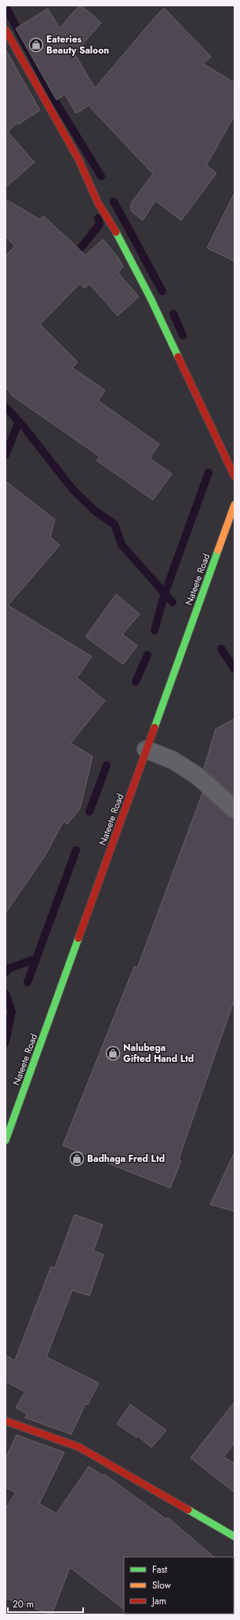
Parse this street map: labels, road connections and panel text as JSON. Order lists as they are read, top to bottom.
{
  "streets": {
    "street": ["Nateete Road"]
  },
  "places": {
    "shop": ["Eateries Beauty Saloon", "Nalubega Gifted Hand Ltd", "Badhaga Fred Ltd"]
  },
  "legend": ["Fast", "Slow", "Jam"],
  "scale_bar": "20 m"
}
